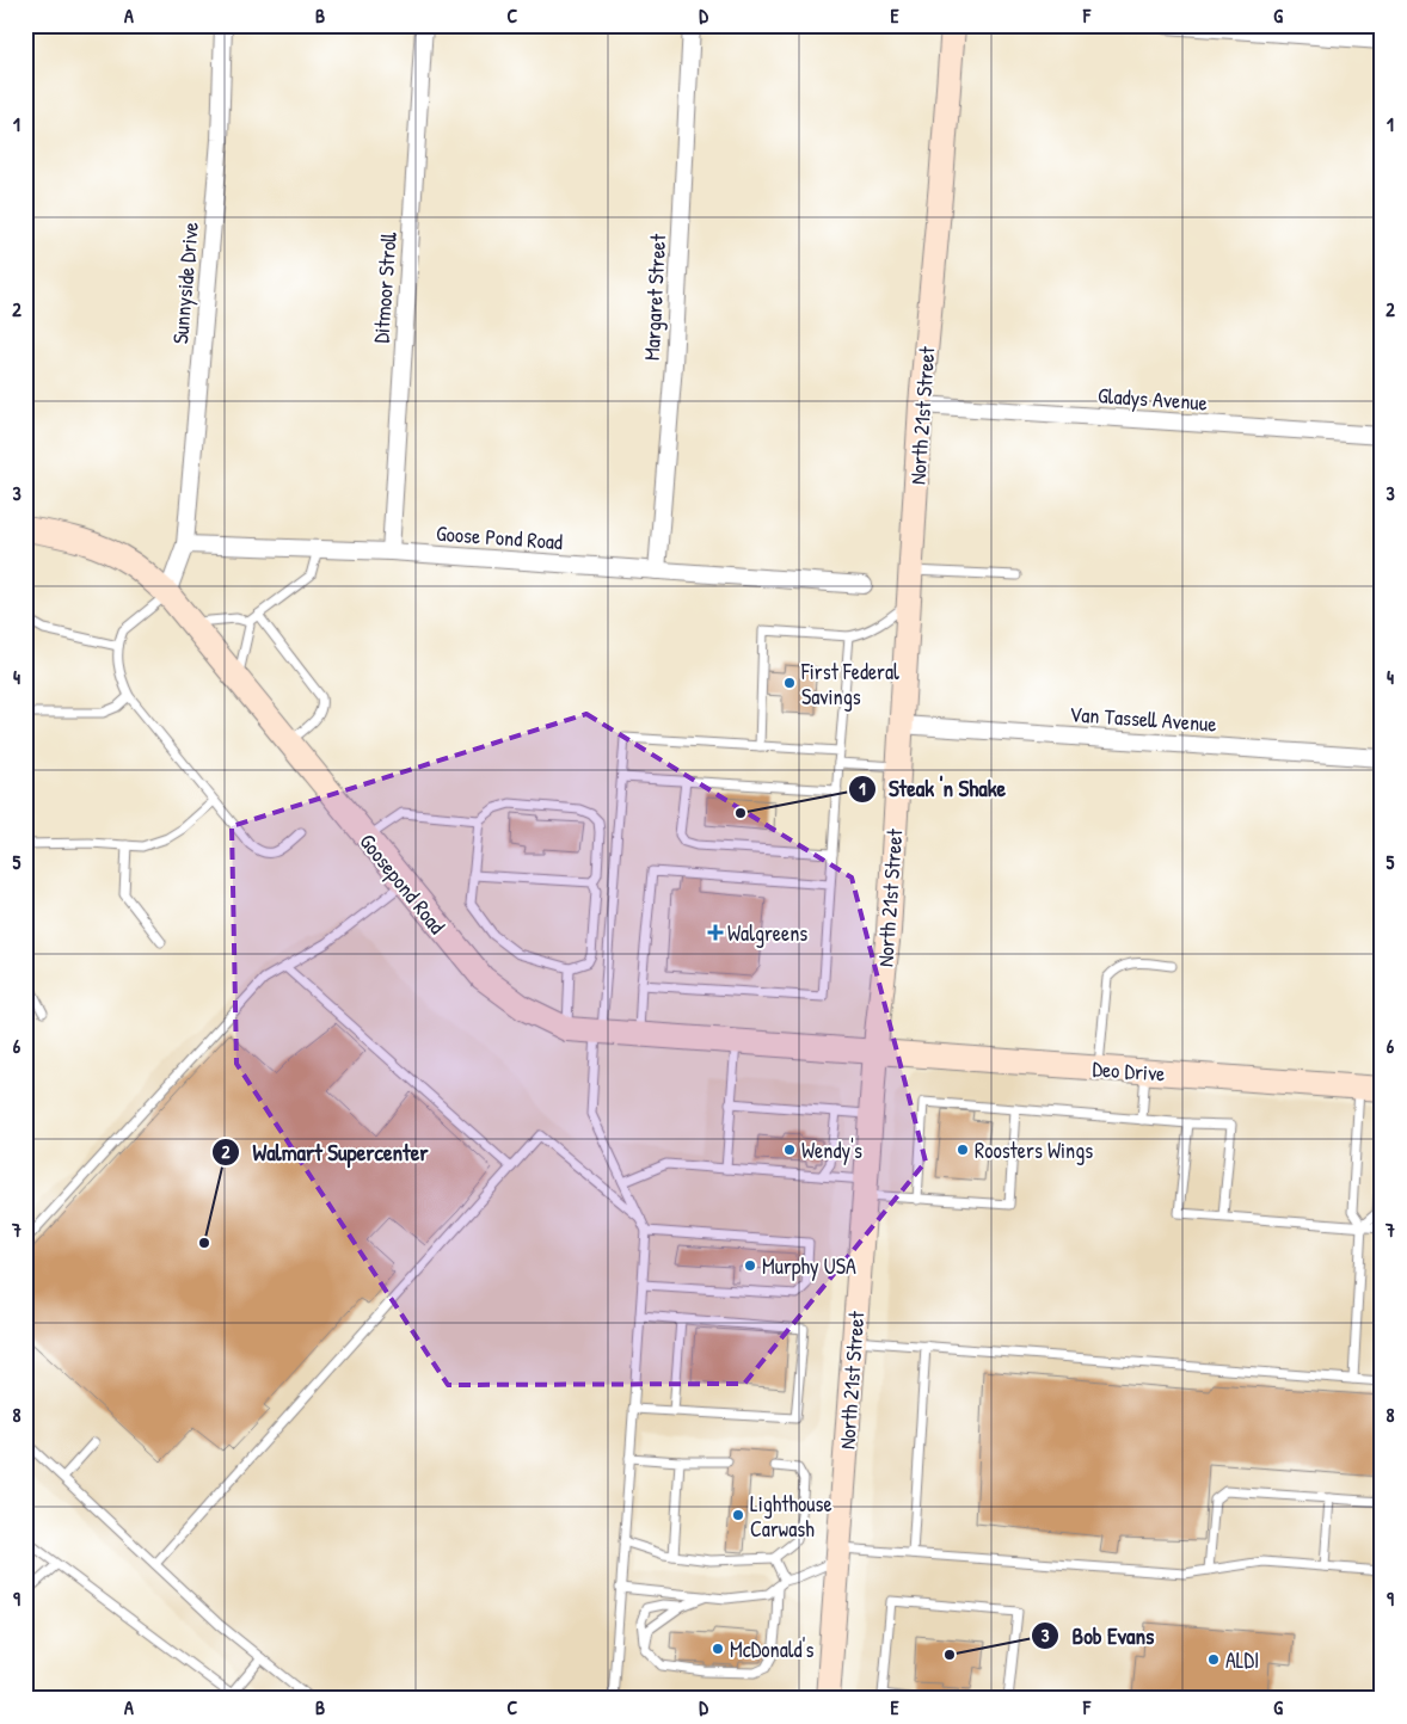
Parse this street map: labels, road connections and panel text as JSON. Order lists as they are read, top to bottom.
{
  "streets": {
    "main road": ["North 21st Street", "Goosepond Road", "Deo Drive"],
    "street": [
      "Sunnyside Drive",
      "Ditmoor Stroll",
      "Margaret Street",
      "Gladys Avenue",
      "Goose Pond Road",
      "Van Tassell Avenue"
    ]
  },
  "crossings": [
    ["Sunnyside Drive", "Goose Pond Road"],
    ["Ditmoor Stroll", "Goose Pond Road"],
    ["Margaret Street", "Goose Pond Road"],
    ["Gladys Avenue", "North 21st Street"],
    ["North 21st Street", "Van Tassell Avenue"],
    ["North 21st Street", "Goosepond Road"],
    ["North 21st Street", "Deo Drive"],
    ["Goosepond Road", "Deo Drive"]
  ],
  "places": {
    "other": [
      "First Federal Savings",
      "Steak 'n Shake",
      "Wendy's",
      "Roosters Wings",
      "Walmart Supercenter",
      "Murphy USA",
      "Lighthouse Carwash",
      "McDonald's",
      "Bob Evans",
      "ALDI"
    ],
    "health": ["Walgreens"]
  },
  "grid": {
    "columns": [
      "A",
      "B",
      "C",
      "D",
      "E",
      "F",
      "G"
    ],
    "rows": [
      "1",
      "2",
      "3",
      "4",
      "5",
      "6",
      "7",
      "8",
      "9"
    ]
  }
}
